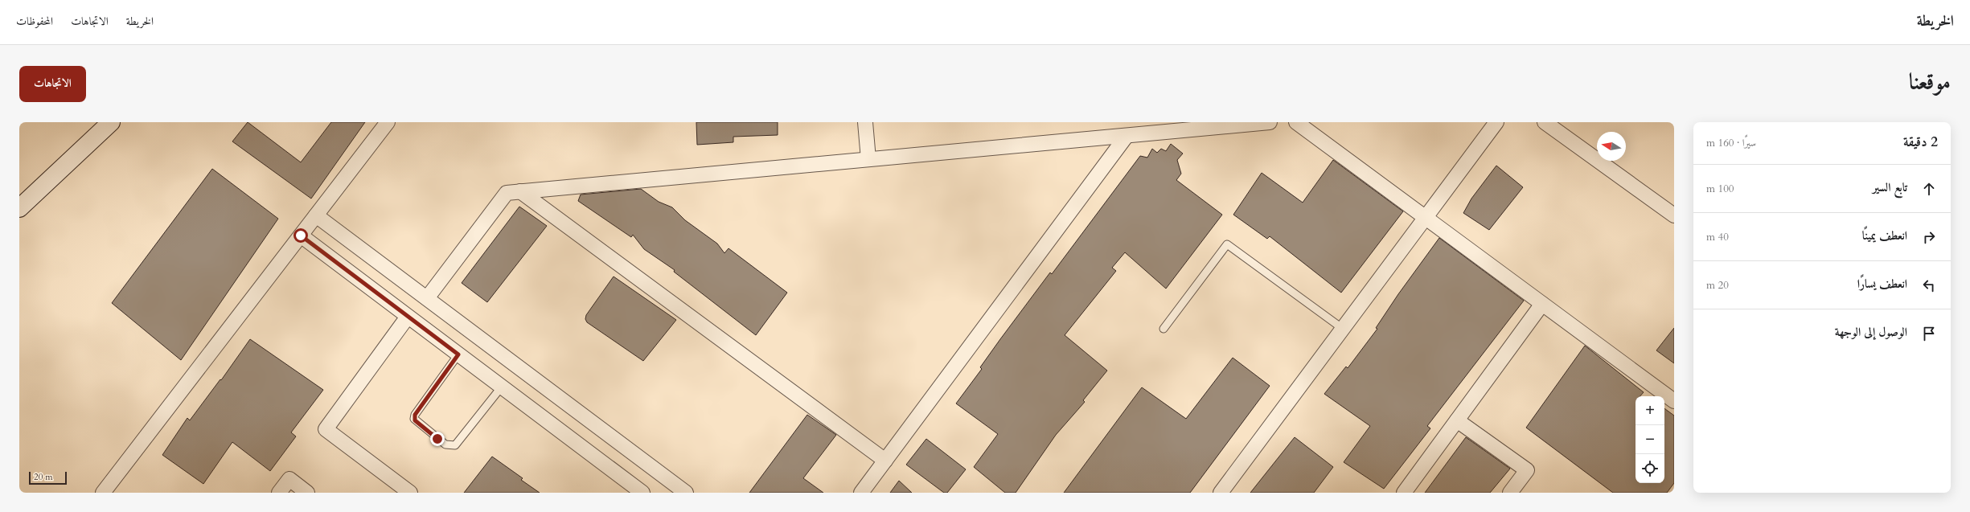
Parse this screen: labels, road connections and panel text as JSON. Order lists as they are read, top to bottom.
{
  "scale_bar": "20 m",
  "north": "left",
  "page": {
    "header": "الخريطة",
    "nav": ["الخريطة", "الاتجاهات", "المحفوظات"],
    "title": "موقعنا",
    "buttons": "الاتجاهات",
    "heading": ["2 دقيقة", "سيرًا · 160 m"],
    "list": [
      ["تابع السير", "100 m"],
      ["انعطف يمينًا", "40 m"],
      ["انعطف يسارًا", "20 m"],
      "الوصول إلى الوجهة"
    ],
    "map_buttons": ["+", "−"],
    "scale": "20 m"
  }
}
